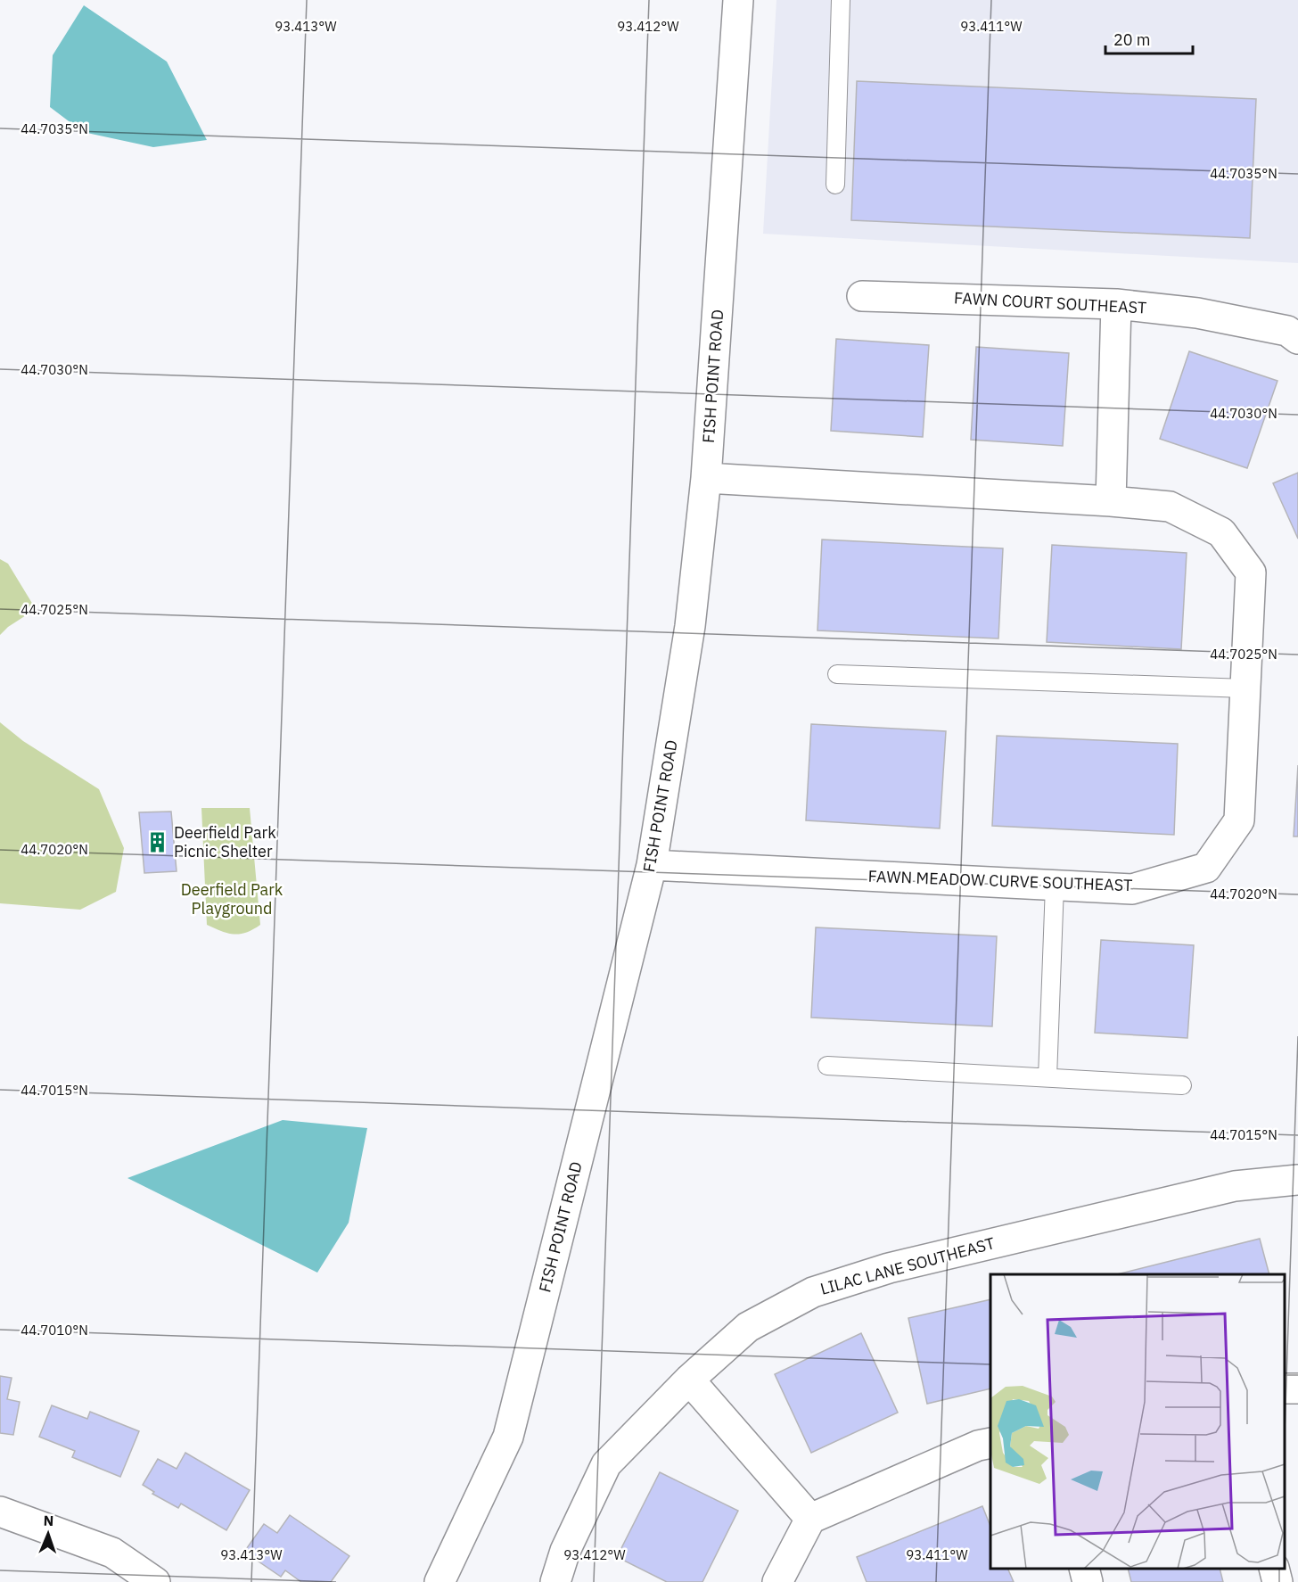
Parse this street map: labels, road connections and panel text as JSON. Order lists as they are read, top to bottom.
{
  "streets": {
    "street": [
      "FAWN COURT SOUTHEAST",
      "FISH POINT ROAD",
      "FAWN MEADOW CURVE SOUTHEAST",
      "LILAC LANE SOUTHEAST"
    ]
  },
  "crossings": [
    ["FISH POINT ROAD", "FAWN MEADOW CURVE SOUTHEAST"]
  ],
  "parks": ["Deerfield Park Playground"],
  "places": {
    "building": ["Deerfield Park Picnic Shelter"]
  },
  "scale_bar": "20 m",
  "north": "top",
  "coordinates": [
    "93.413°W",
    "93.412°W",
    "93.411°W",
    "44.7035°N",
    "44.7030°N",
    "44.7025°N",
    "44.7020°N",
    "44.7015°N",
    "44.7010°N"
  ]
}
